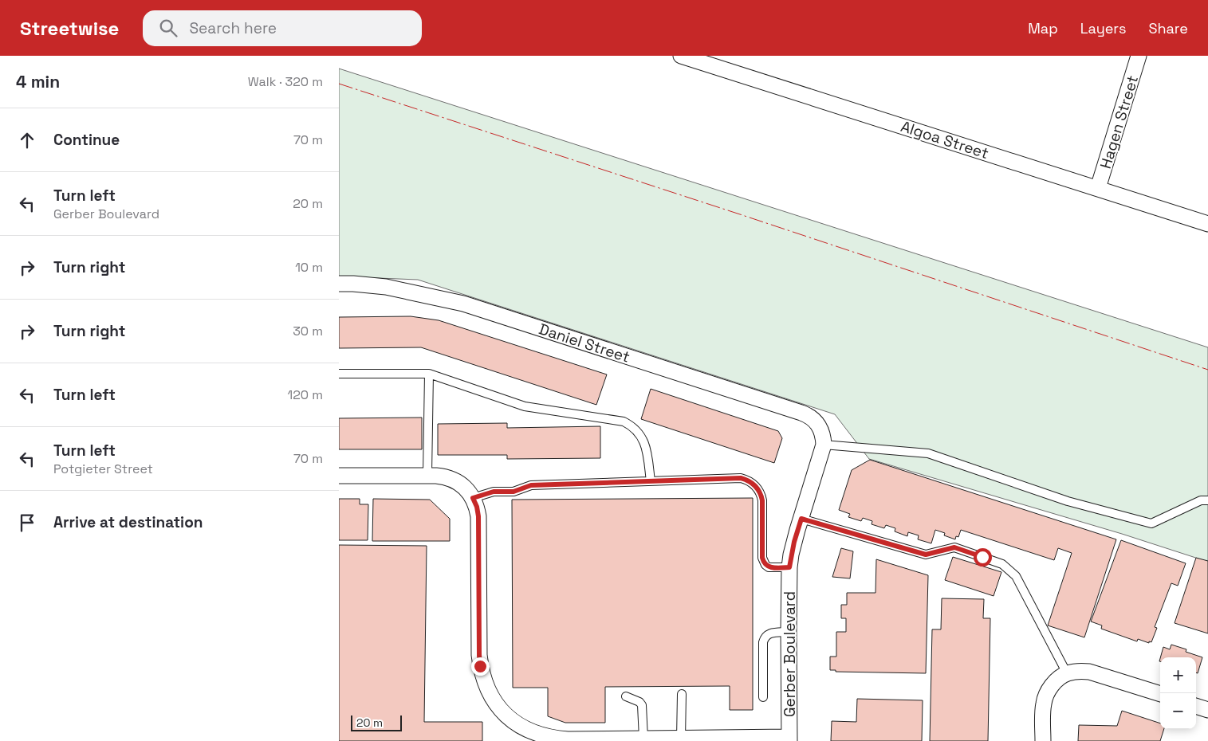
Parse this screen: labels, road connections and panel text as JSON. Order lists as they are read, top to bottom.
{
  "streets": {
    "street": [
      "Hagen Street",
      "Algoa Street",
      "Daniel Street",
      "Gerber Boulevard"
    ]
  },
  "crossings": [
    ["Hagen Street", "Algoa Street"],
    ["Daniel Street", "Gerber Boulevard"]
  ],
  "scale_bar": "20 m",
  "page": {
    "header": "Streetwise",
    "search": "Search here",
    "nav": ["Map", "Layers", "Share"],
    "heading": ["4 min", "Walk · 320 m"],
    "list": [
      ["Continue", "70 m"],
      ["Turn left", "Gerber Boulevard", "20 m"],
      ["Turn right", "10 m"],
      ["Turn right", "30 m"],
      ["Turn left", "120 m"],
      ["Turn left", "Potgieter Street", "70 m"],
      "Arrive at destination"
    ],
    "map_buttons": ["+", "−"],
    "scale": "20 m"
  }
}
